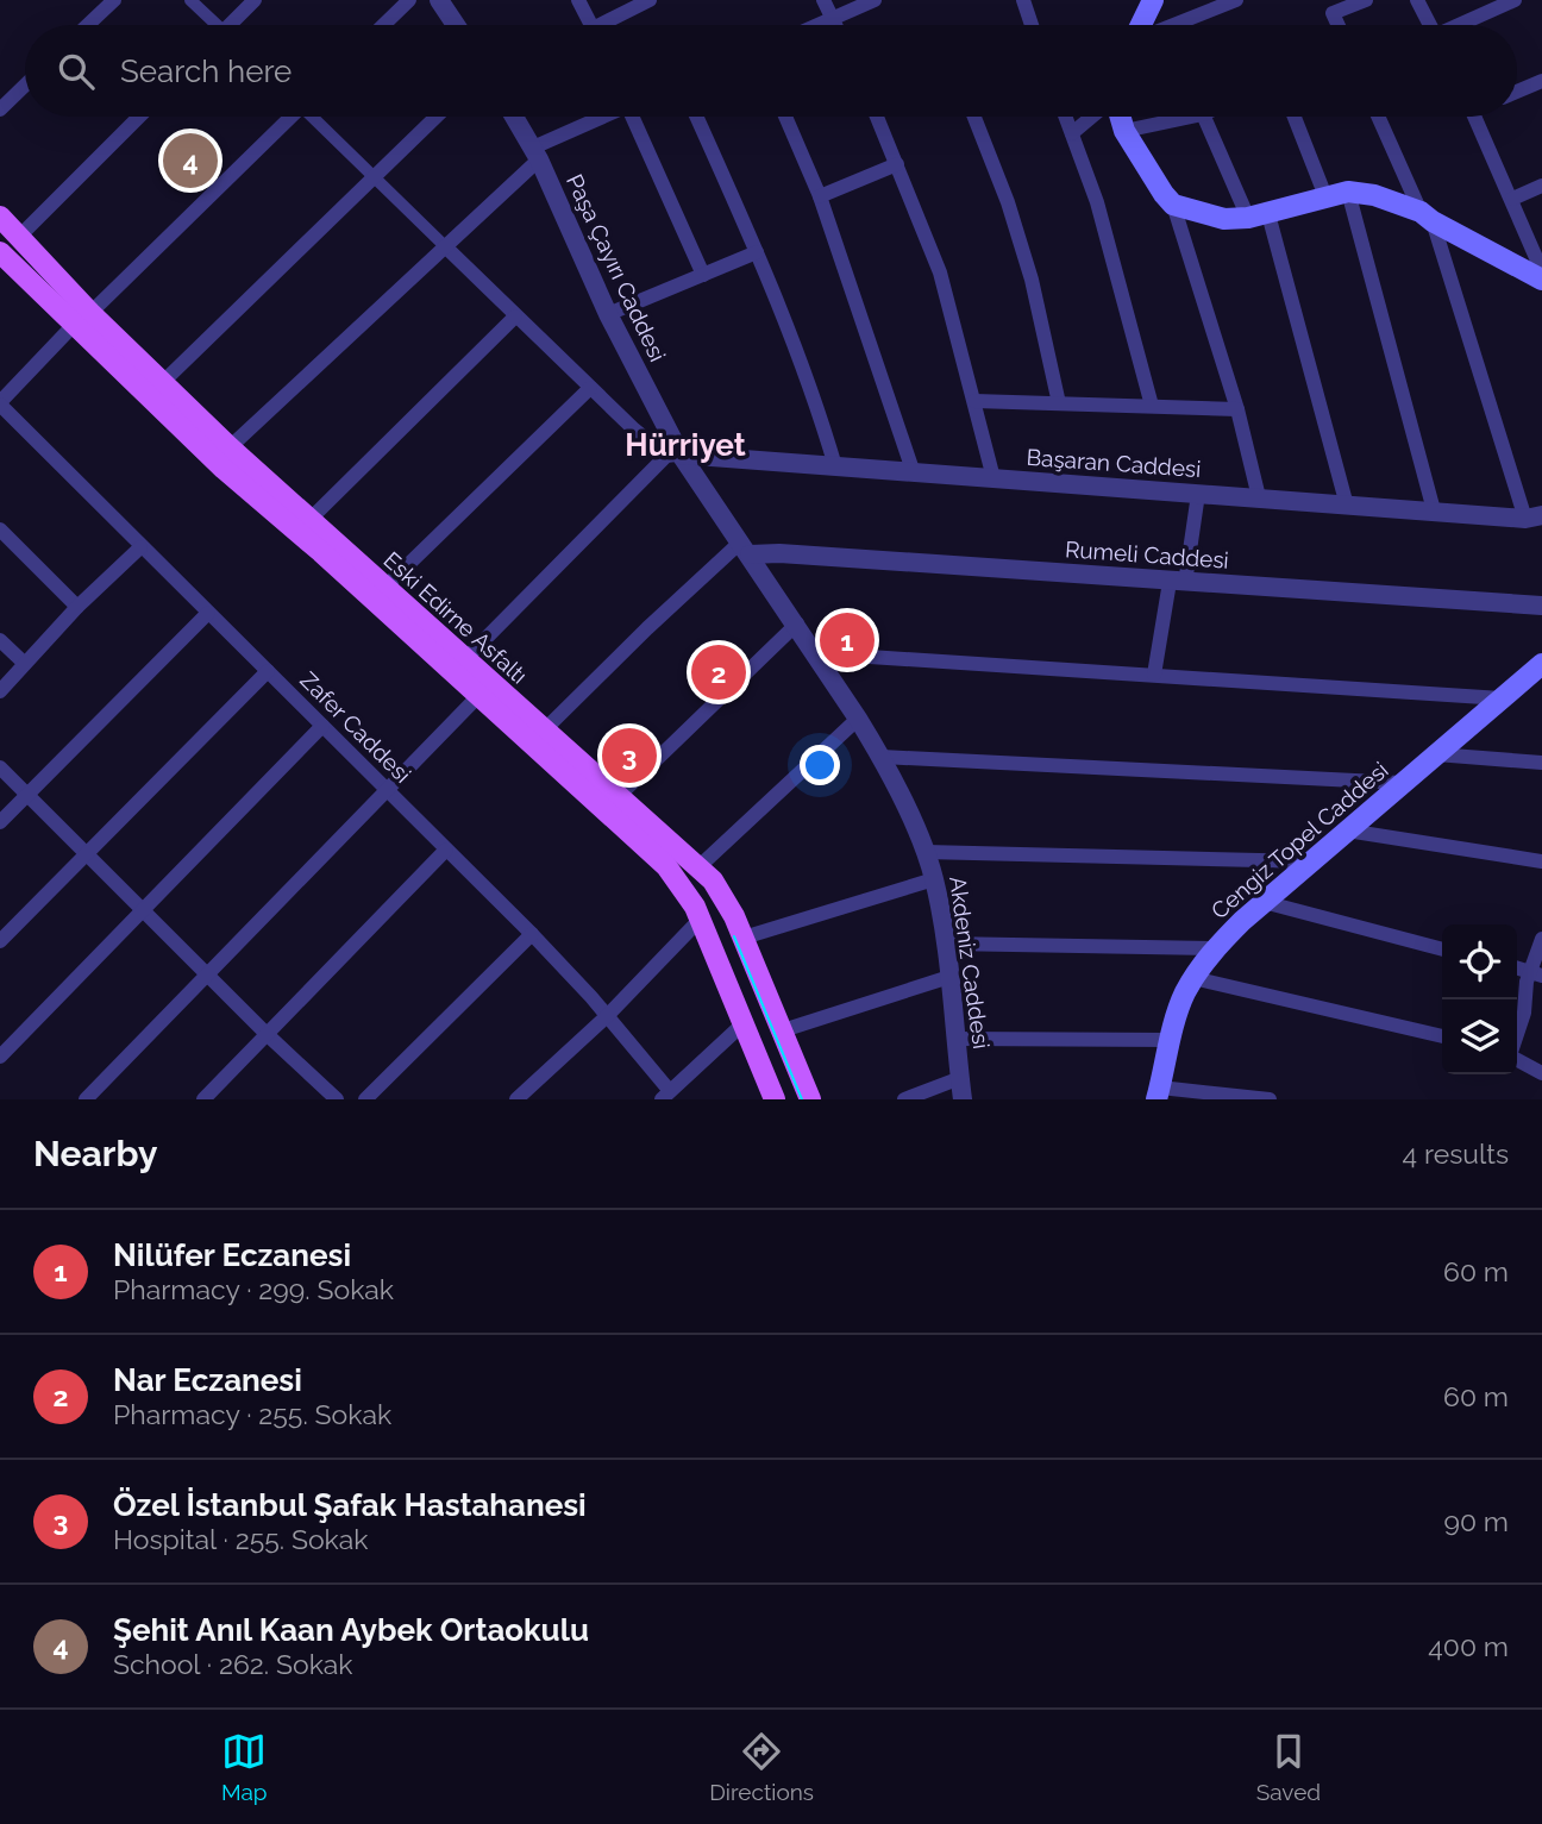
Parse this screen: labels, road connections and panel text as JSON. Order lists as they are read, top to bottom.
{
  "streets": {
    "main road": ["Eski Edirne Asfaltı", "Cengiz Topel Caddesi"],
    "street": [
      "Paşa Çayırı Caddesi",
      "Başaran Caddesi",
      "Rumeli Caddesi",
      "Zafer Caddesi",
      "Akdeniz Caddesi"
    ]
  },
  "crossings": [
    ["Paşa Çayırı Caddesi", "Başaran Caddesi"],
    ["Paşa Çayırı Caddesi", "Akdeniz Caddesi"],
    ["Başaran Caddesi", "Akdeniz Caddesi"],
    ["Rumeli Caddesi", "Akdeniz Caddesi"]
  ],
  "districts": ["Hürriyet"],
  "page": {
    "search": "Search here",
    "pins": [
      "4",
      "1",
      "2",
      "3"
    ],
    "heading": ["Nearby", "4 results"],
    "list": [
      {
        "mark": "1",
        "name": "Nilüfer Eczanesi",
        "note": "Pharmacy · 299. Sokak",
        "value": "60 m"
      },
      {
        "mark": "2",
        "name": "Nar Eczanesi",
        "note": "Pharmacy · 255. Sokak",
        "value": "60 m"
      },
      {
        "mark": "3",
        "name": "Özel İstanbul Şafak Hastahanesi",
        "note": "Hospital · 255. Sokak",
        "value": "90 m"
      },
      {
        "mark": "4",
        "name": "Şehit Anıl Kaan Aybek Ortaokulu",
        "note": "School · 262. Sokak",
        "value": "400 m"
      }
    ],
    "nav": ["Map", "Directions", "Saved"]
  }
}
